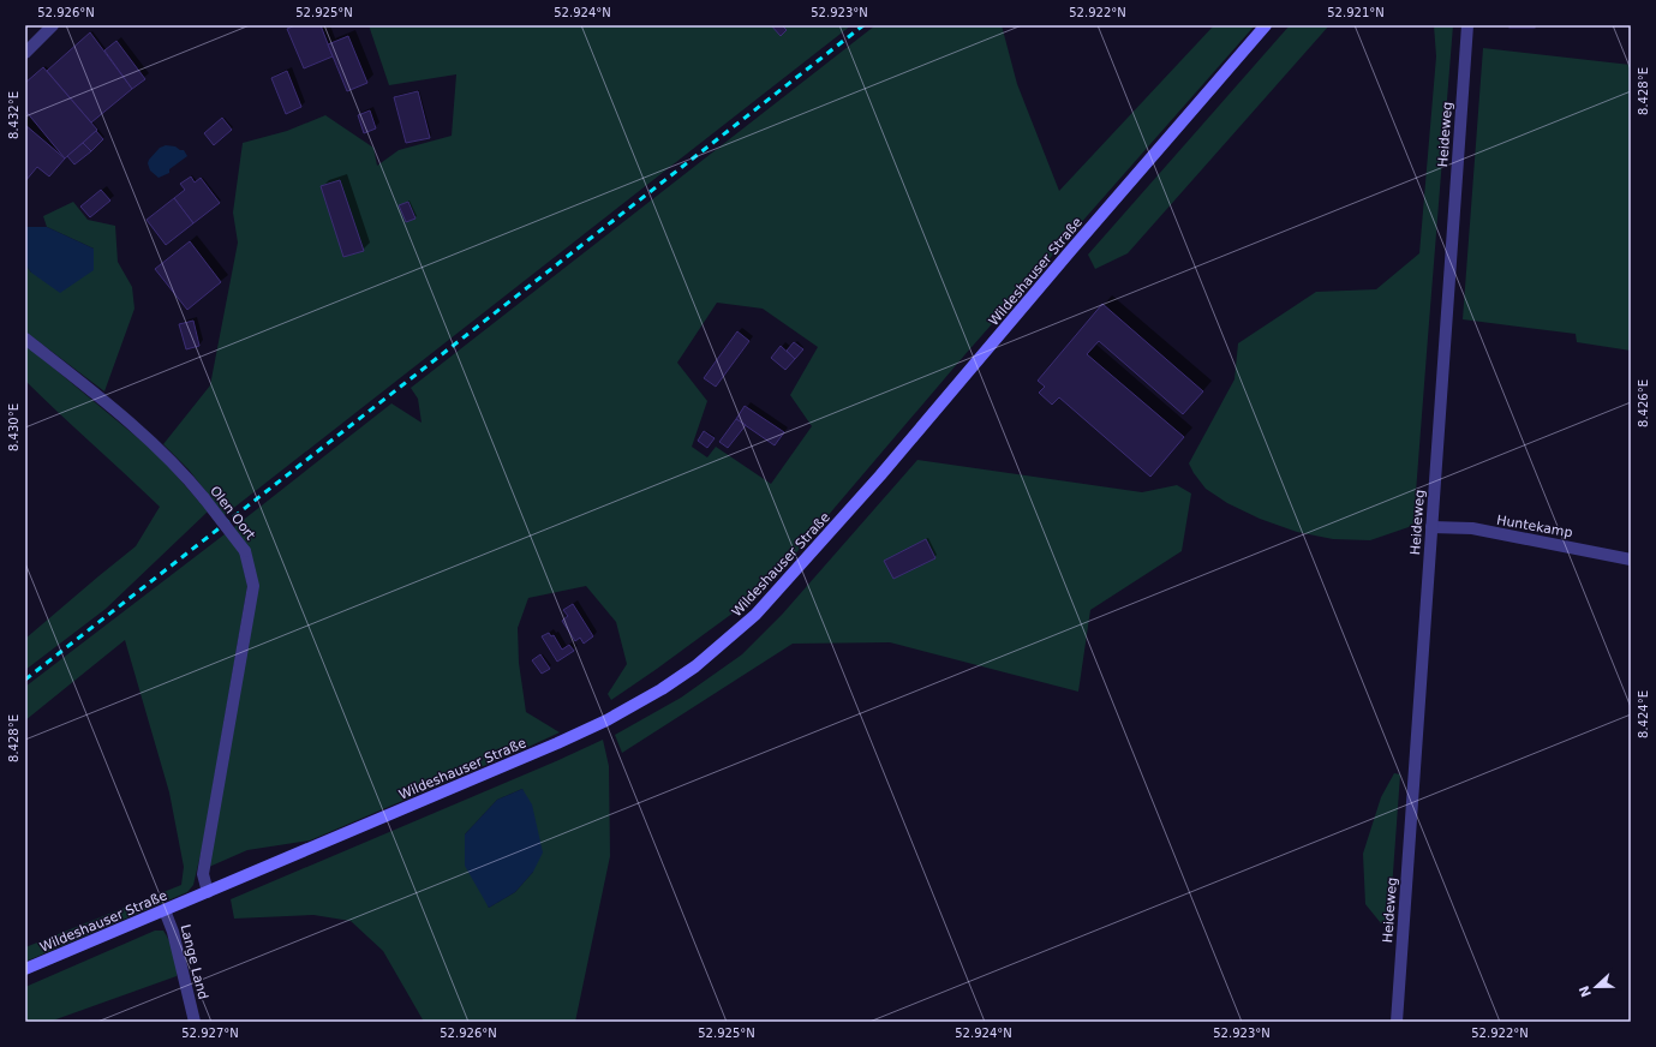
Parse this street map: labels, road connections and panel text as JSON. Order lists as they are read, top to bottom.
{
  "streets": {
    "main road": ["Wildeshauser Straße"],
    "street": [
      "Heideweg",
      "Olen Oort",
      "Huntekamp",
      "Lange Land"
    ]
  },
  "crossings": [
    ["Heideweg", "Huntekamp"],
    ["Wildeshauser Straße", "Olen Oort"],
    ["Wildeshauser Straße", "Lange Land"]
  ],
  "north": "left",
  "coordinates": [
    "52.926°N",
    "52.925°N",
    "52.924°N",
    "52.923°N",
    "52.922°N",
    "52.921°N",
    "8.428°E",
    "8.432°E",
    "8.426°E",
    "8.430°E",
    "8.424°E",
    "52.927°N"
  ]
}
